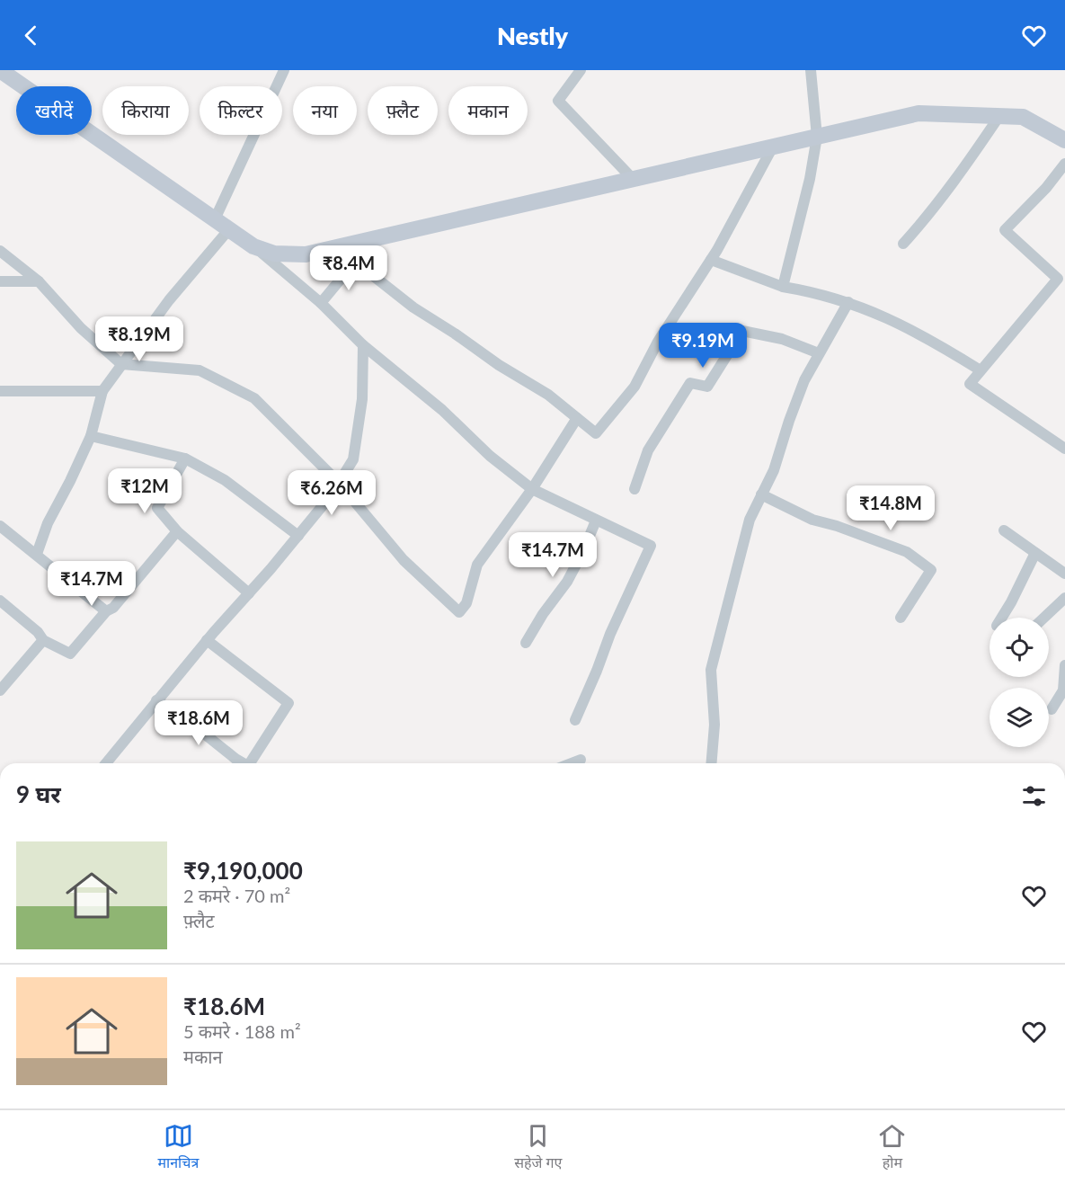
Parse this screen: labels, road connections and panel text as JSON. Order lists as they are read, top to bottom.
{
  "page": {
    "header": "Nestly",
    "chip": [
      "खरीदें",
      "किराया",
      "फ़िल्टर",
      "नया",
      "फ़्लैट",
      "मकान"
    ],
    "price": [
      "₹8.4M",
      "₹8.19M",
      "₹9.19M",
      "₹12M",
      "₹6.26M",
      "₹14.8M",
      "₹14.7M",
      "₹14.7M",
      "₹18.6M"
    ],
    "heading": "9 घर",
    "list": [
      {
        "name": "₹9,190,000",
        "note": "2 कमरे · 70 m² · फ़्लैट"
      },
      {
        "name": "₹18.6M",
        "note": "5 कमरे · 188 m² · मकान"
      }
    ],
    "tabs": ["मानचित्र", "सहेजे गए", "होम"]
  }
}
